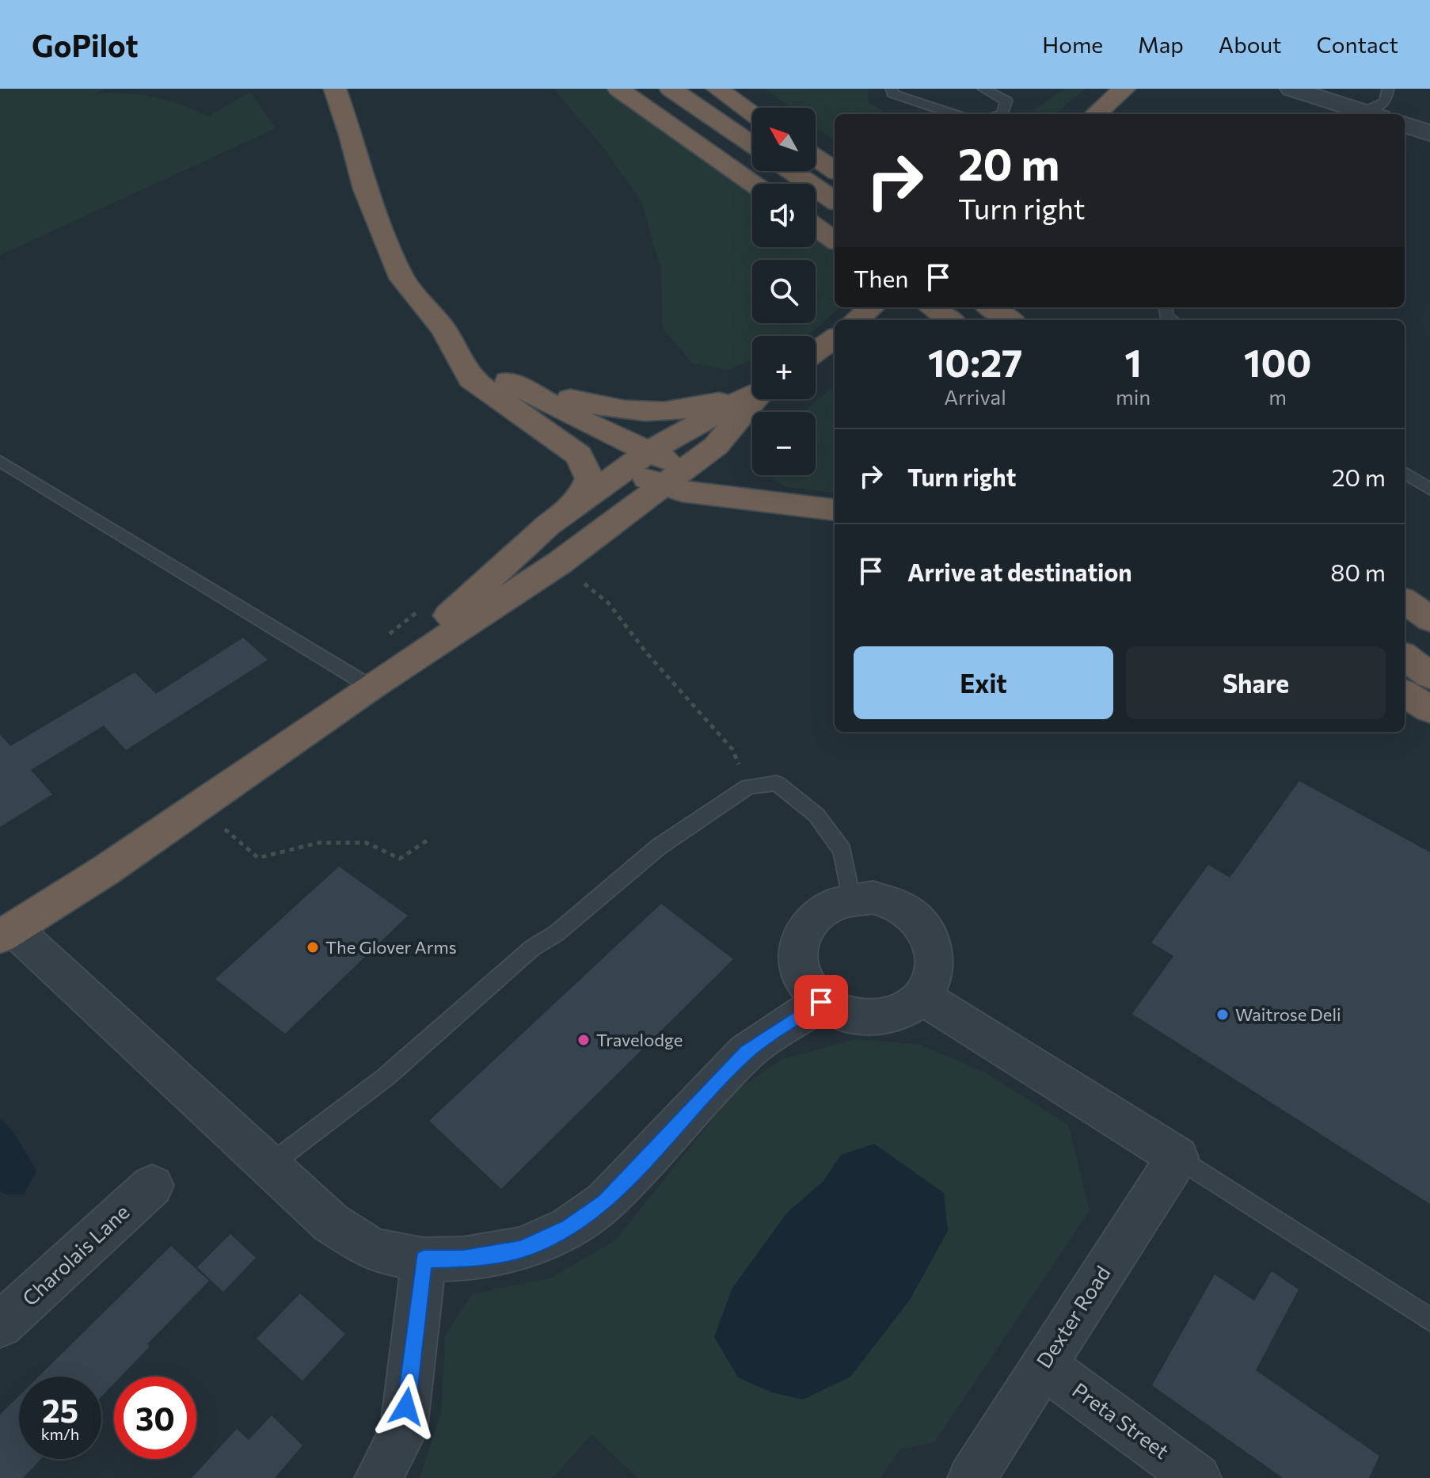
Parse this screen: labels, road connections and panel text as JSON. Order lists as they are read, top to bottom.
{
  "streets": {
    "street": ["Charolais Lane", "Dexter Road", "Preta Street"]
  },
  "crossings": [
    ["Dexter Road", "Preta Street"]
  ],
  "places": ["The Glover Arms", "Waitrose Deli", "Travelodge"],
  "north": "top left",
  "page": {
    "header": "GoPilot",
    "nav": [
      "Home",
      "Map",
      "About",
      "Contact"
    ],
    "map_buttons": ["+", "−"],
    "turn": ["20 m", "Turn right"],
    "then": "Then",
    "eta": [
      "10:27",
      "Arrival",
      "1",
      "min",
      "100",
      "m"
    ],
    "list": [
      {
        "name": "Turn right",
        "value": "20 m"
      },
      {
        "name": "Arrive at destination",
        "value": "80 m"
      }
    ],
    "buttons": ["Exit", "Share"],
    "speed": "25 km/h",
    "limit": "30"
  }
}
